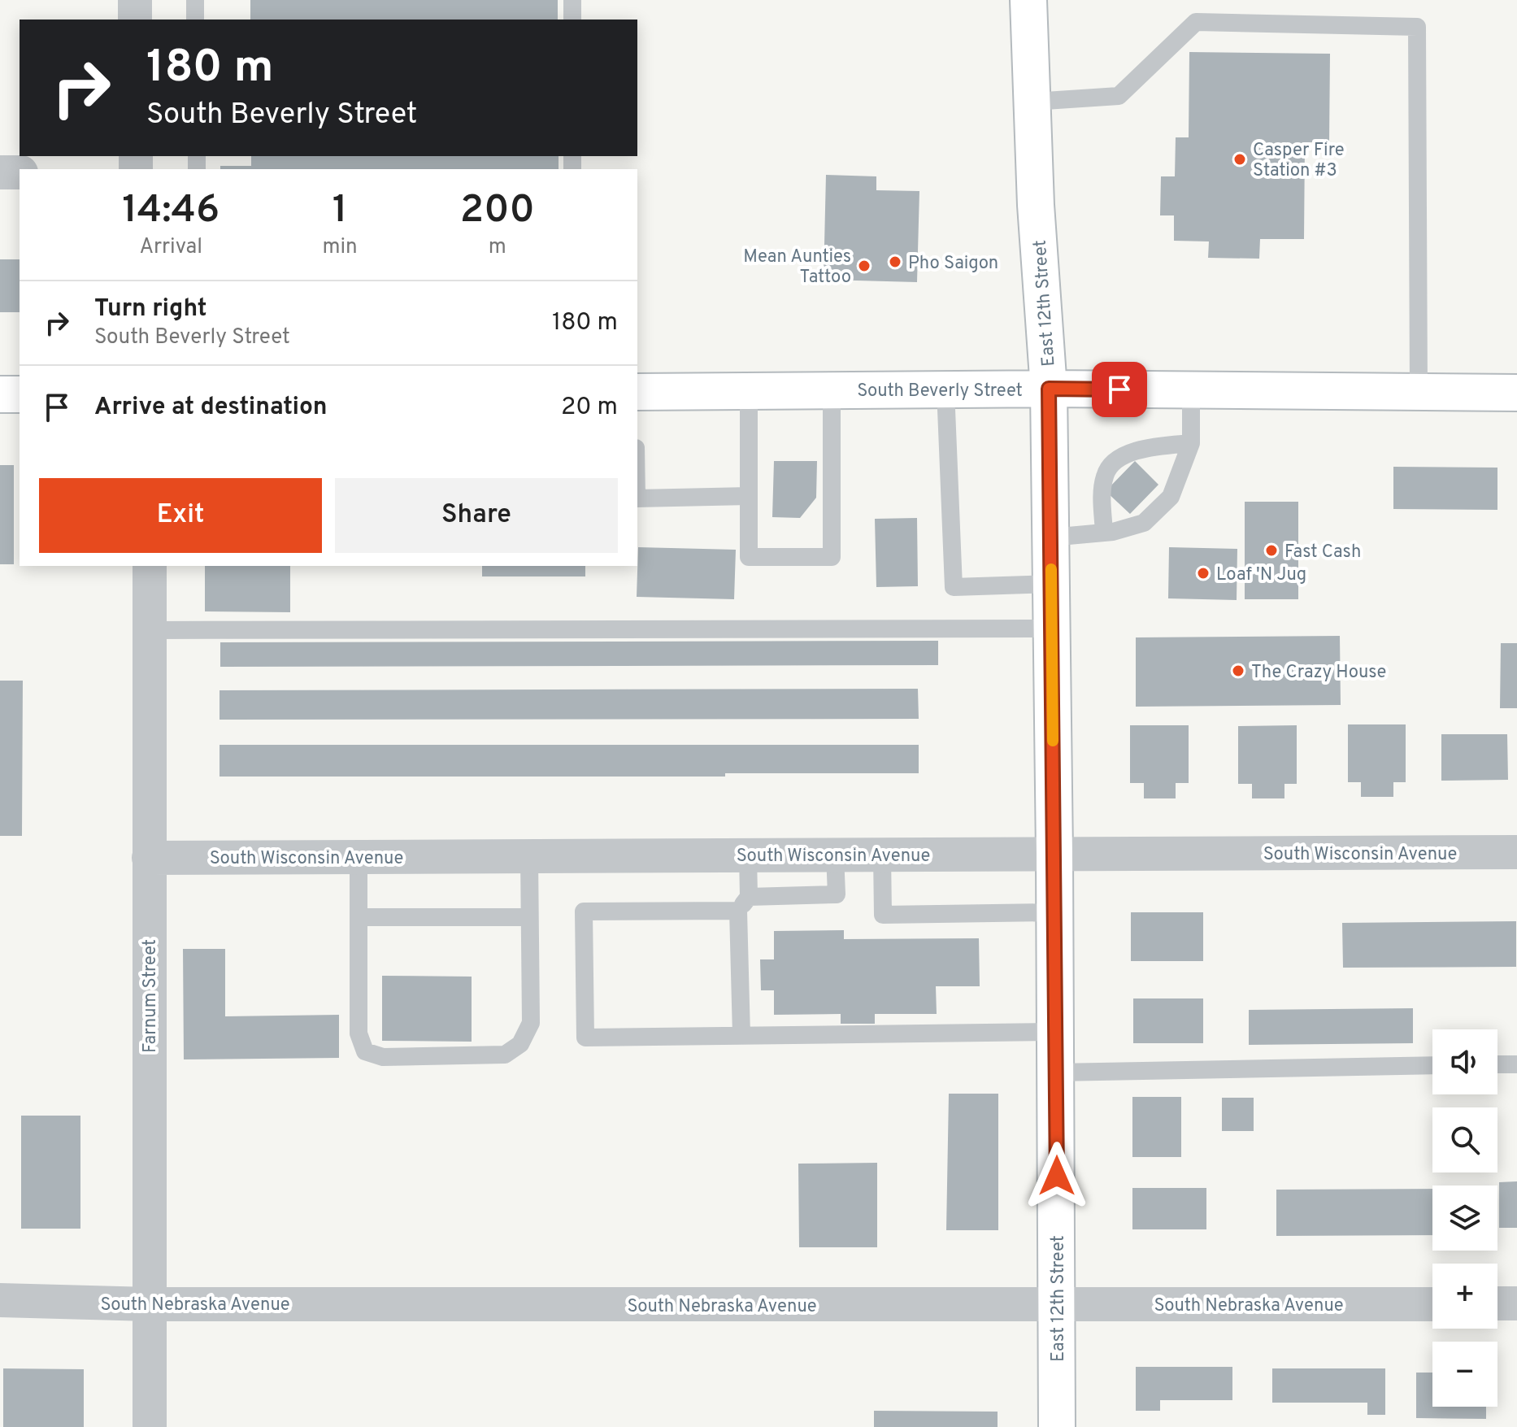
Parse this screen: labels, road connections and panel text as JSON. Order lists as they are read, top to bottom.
{
  "streets": {
    "street": [
      "East 12th Street",
      "South Beverly Street",
      "South Wisconsin Avenue",
      "Farnum Street",
      "South Nebraska Avenue"
    ]
  },
  "crossings": [
    ["East 12th Street", "South Beverly Street"],
    ["East 12th Street", "South Wisconsin Avenue"],
    ["East 12th Street", "South Nebraska Avenue"],
    ["South Wisconsin Avenue", "Farnum Street"],
    ["Farnum Street", "South Nebraska Avenue"]
  ],
  "places": [
    "Casper Fire Station #3",
    "Pho Saigon",
    "Mean Aunties Tattoo",
    "Fast Cash",
    "Loaf 'N Jug",
    "The Crazy House"
  ],
  "page": {
    "turn": ["180 m", "South Beverly Street"],
    "eta": [
      "14:46",
      "Arrival",
      "1",
      "min",
      "200",
      "m"
    ],
    "list": [
      {
        "name": "Turn right",
        "note": "South Beverly Street",
        "value": "180 m"
      },
      {
        "name": "Arrive at destination",
        "value": "20 m"
      }
    ],
    "buttons": ["Exit", "Share"],
    "map_buttons": ["+", "−"]
  }
}
